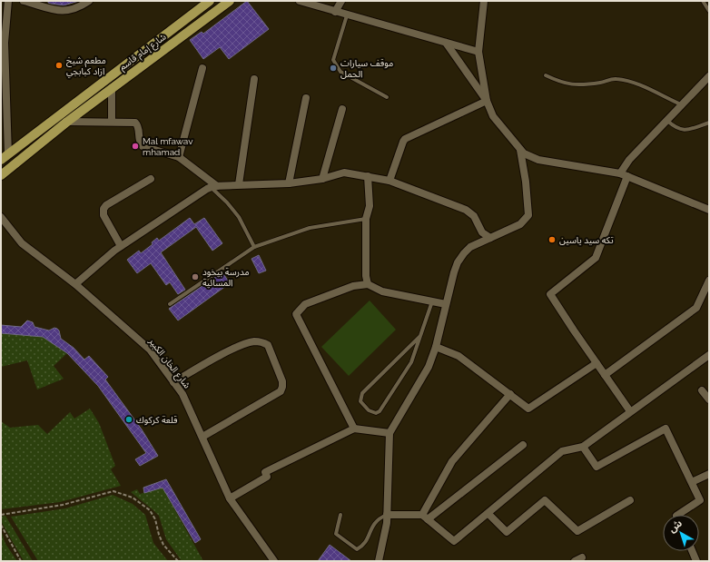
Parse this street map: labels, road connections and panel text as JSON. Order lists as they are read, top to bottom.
{
  "streets": {
    "main road": ["شارع إمام قاسم"],
    "street": ["شارع الخان الكبير"]
  },
  "places": [
    "مطعم شيخ ازاد كبابجي",
    "موقف سيارات الحمل",
    "Mal mfawav mhamad",
    "تكه سيد ياسين",
    "مدرسة بيخود المسائية",
    "قلعة كركوك"
  ],
  "north": "top left"
}
